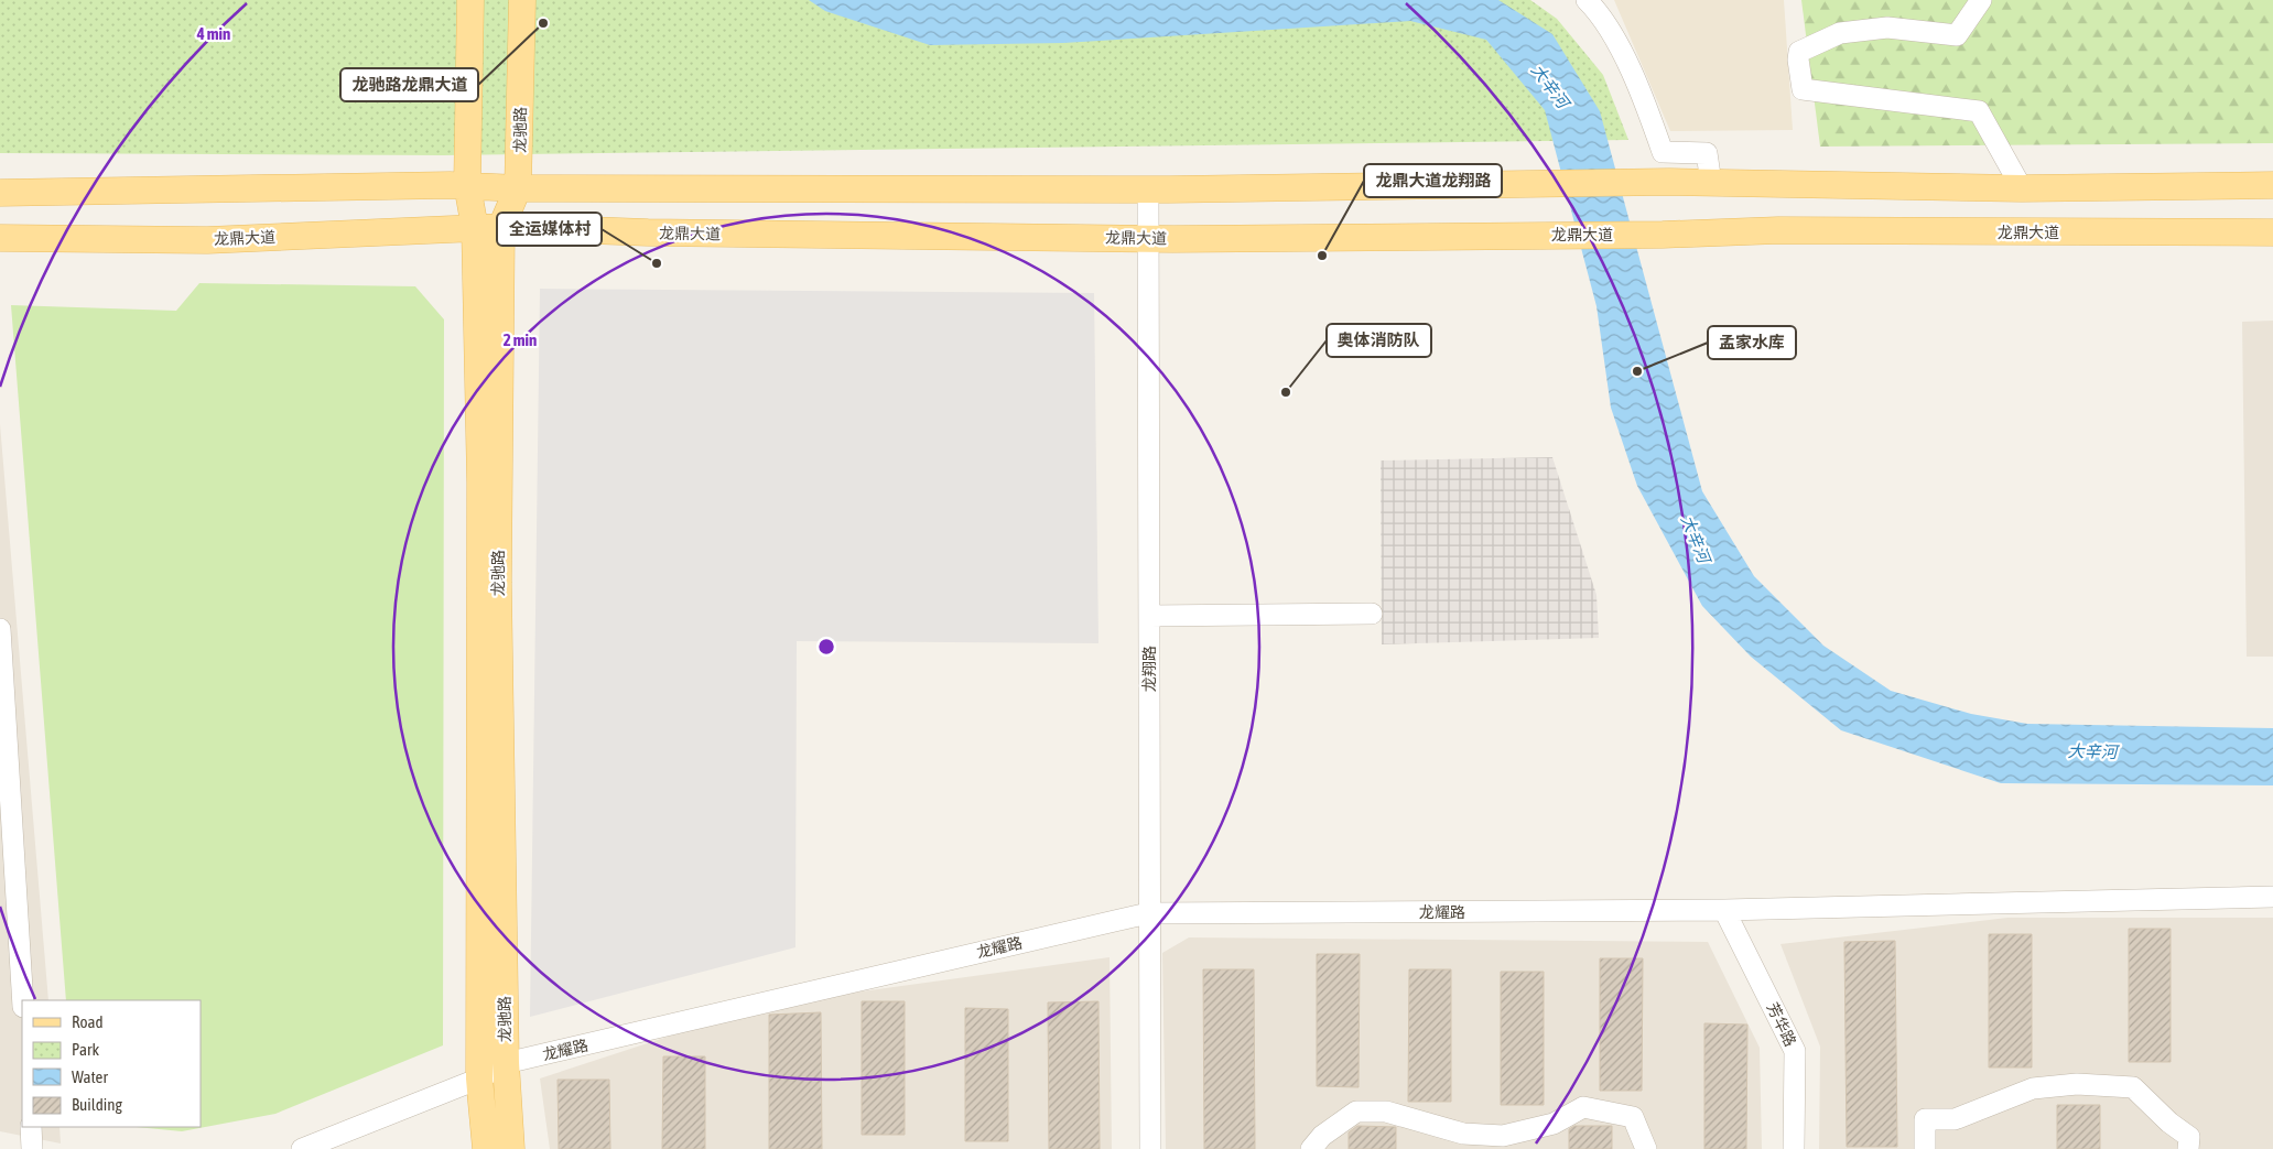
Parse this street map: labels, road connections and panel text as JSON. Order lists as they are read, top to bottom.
{
  "streets": {
    "main road": ["龙驰路", "龙鼎大道"],
    "street": ["龙翔路", "龙耀路", "芳华路"]
  },
  "crossings": [
    ["龙驰路", "龙鼎大道"],
    ["龙驰路", "龙耀路"],
    ["龙鼎大道", "龙翔路"],
    ["龙翔路", "龙耀路"],
    ["龙耀路", "芳华路"]
  ],
  "water": ["大辛河"],
  "places": [
    "龙驰路龙鼎大道",
    "龙鼎大道龙翔路",
    "全运媒体村",
    "孟家水库",
    "奥体消防队"
  ],
  "legend": [
    "Road",
    "Park",
    "Water",
    "Building"
  ],
  "rings": ["4 min", "2 min"]
}
